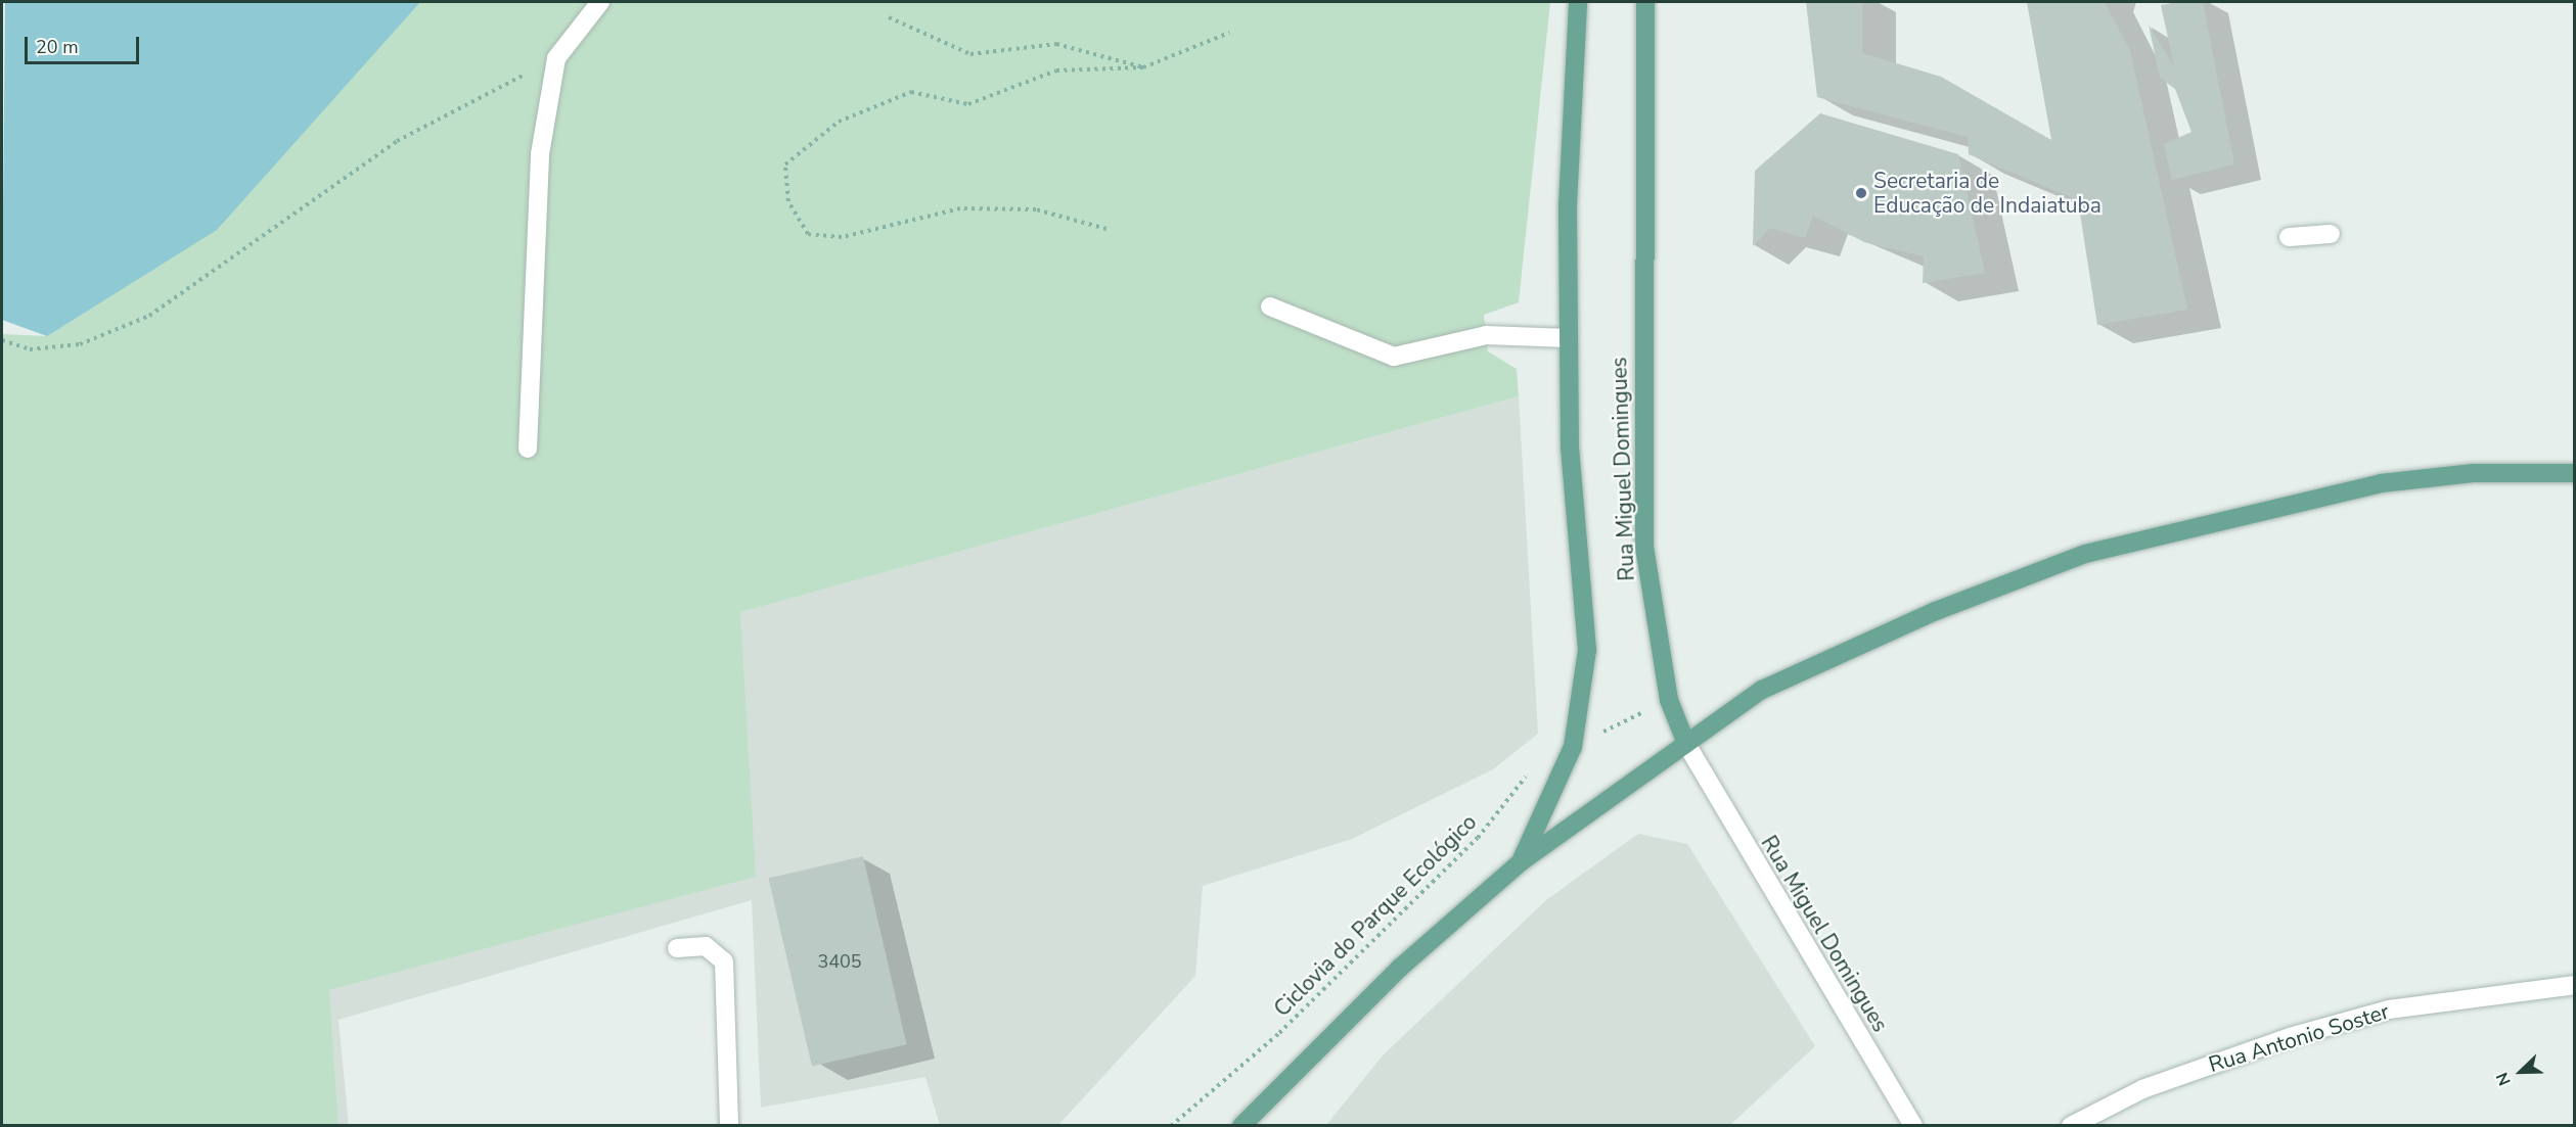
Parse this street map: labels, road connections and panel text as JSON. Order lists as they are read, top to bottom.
{
  "streets": {
    "main road": ["Rua Miguel Domingues"],
    "street": ["Rua Antonio Soster"],
    "path": ["Ciclovia do Parque Ecológico"]
  },
  "places": ["Secretaria de Educação de Indaiatuba"],
  "house_numbers": ["3405"],
  "scale_bar": "20 m",
  "north": "bottom left"
}
